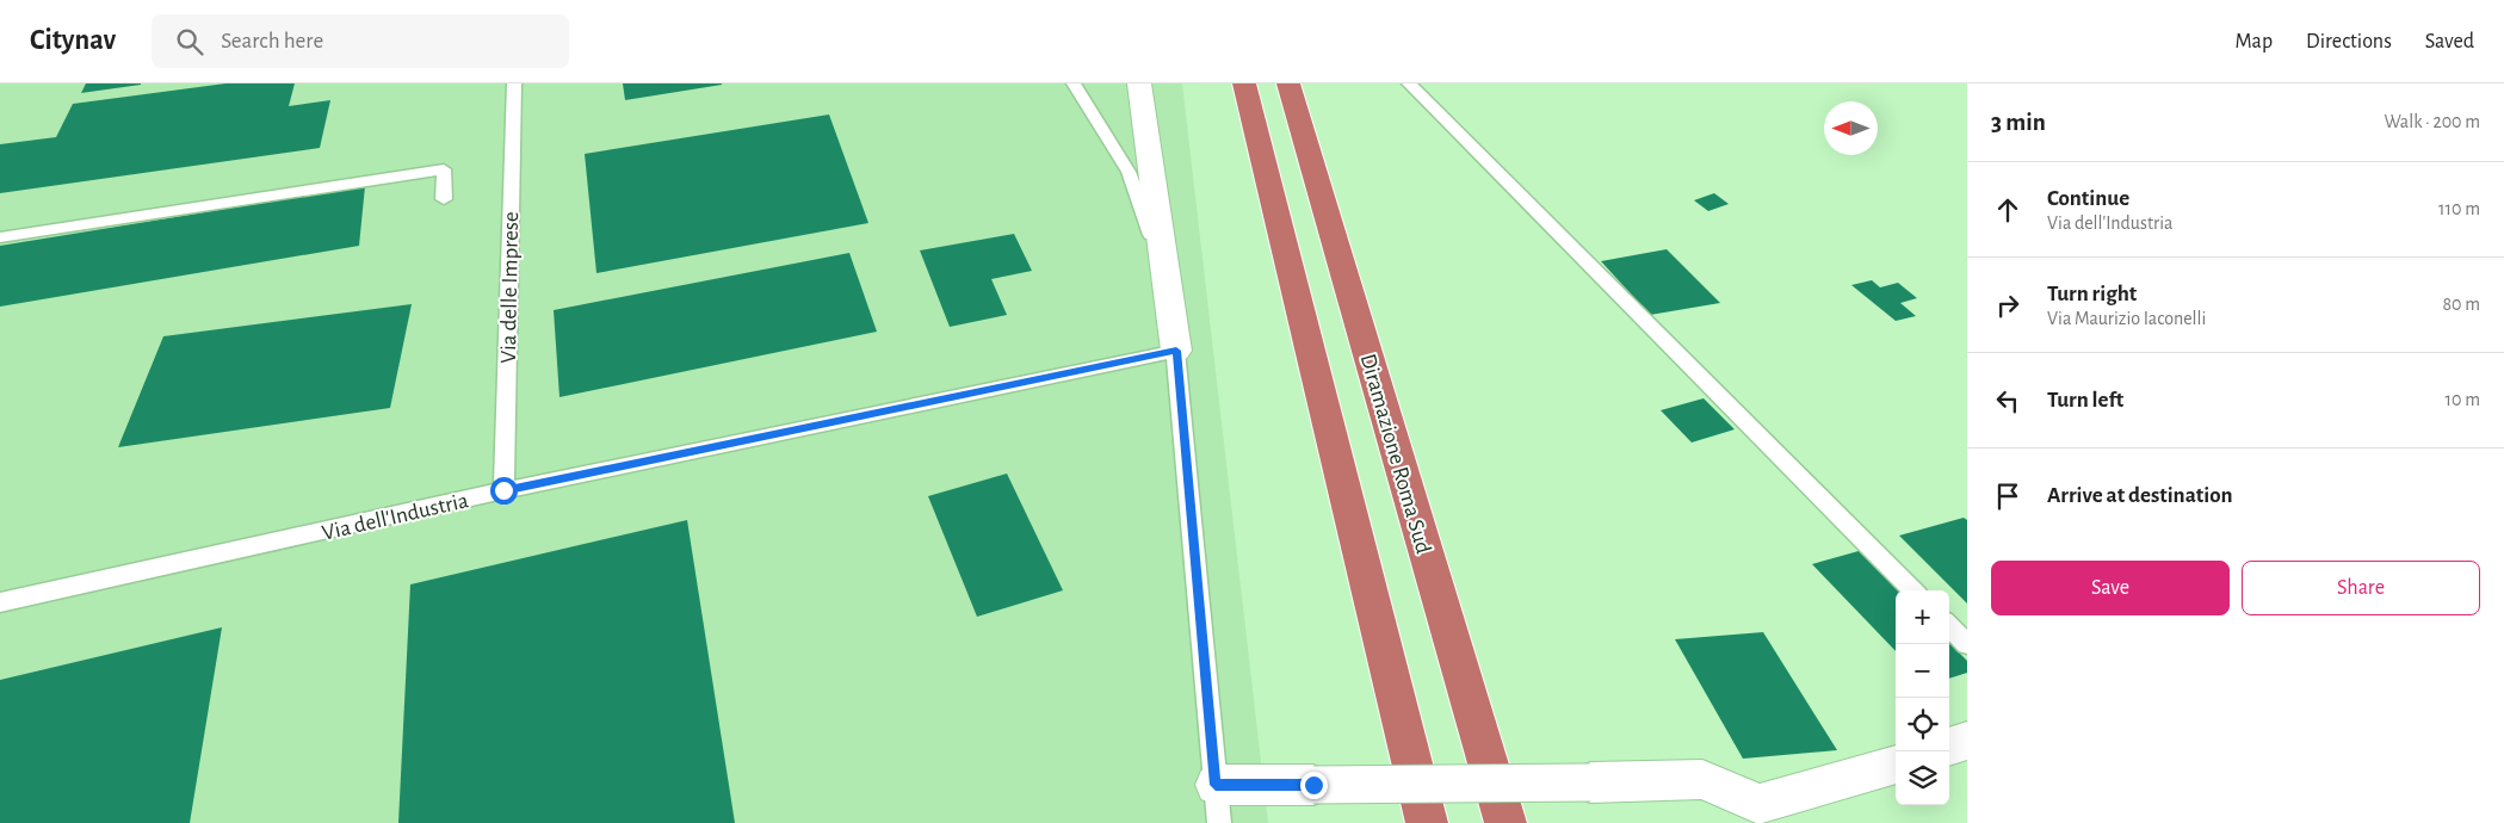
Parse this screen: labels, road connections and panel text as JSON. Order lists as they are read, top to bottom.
{
  "streets": {
    "highway": ["Diramazione Roma Sud"],
    "lane": ["Via delle Imprese", "Via dell'Industria"]
  },
  "crossings": [
    ["Via delle Imprese", "Via dell'Industria"]
  ],
  "north": "left",
  "page": {
    "header": "Citynav",
    "search": "Search here",
    "nav": ["Map", "Directions", "Saved"],
    "heading": ["3 min", "Walk · 200 m"],
    "list": [
      ["Continue", "Via dell'Industria", "110 m"],
      ["Turn right", "Via Maurizio Iaconelli", "80 m"],
      ["Turn left", "10 m"],
      "Arrive at destination"
    ],
    "buttons": ["Save", "Share"],
    "map_buttons": ["+", "−"]
  }
}
